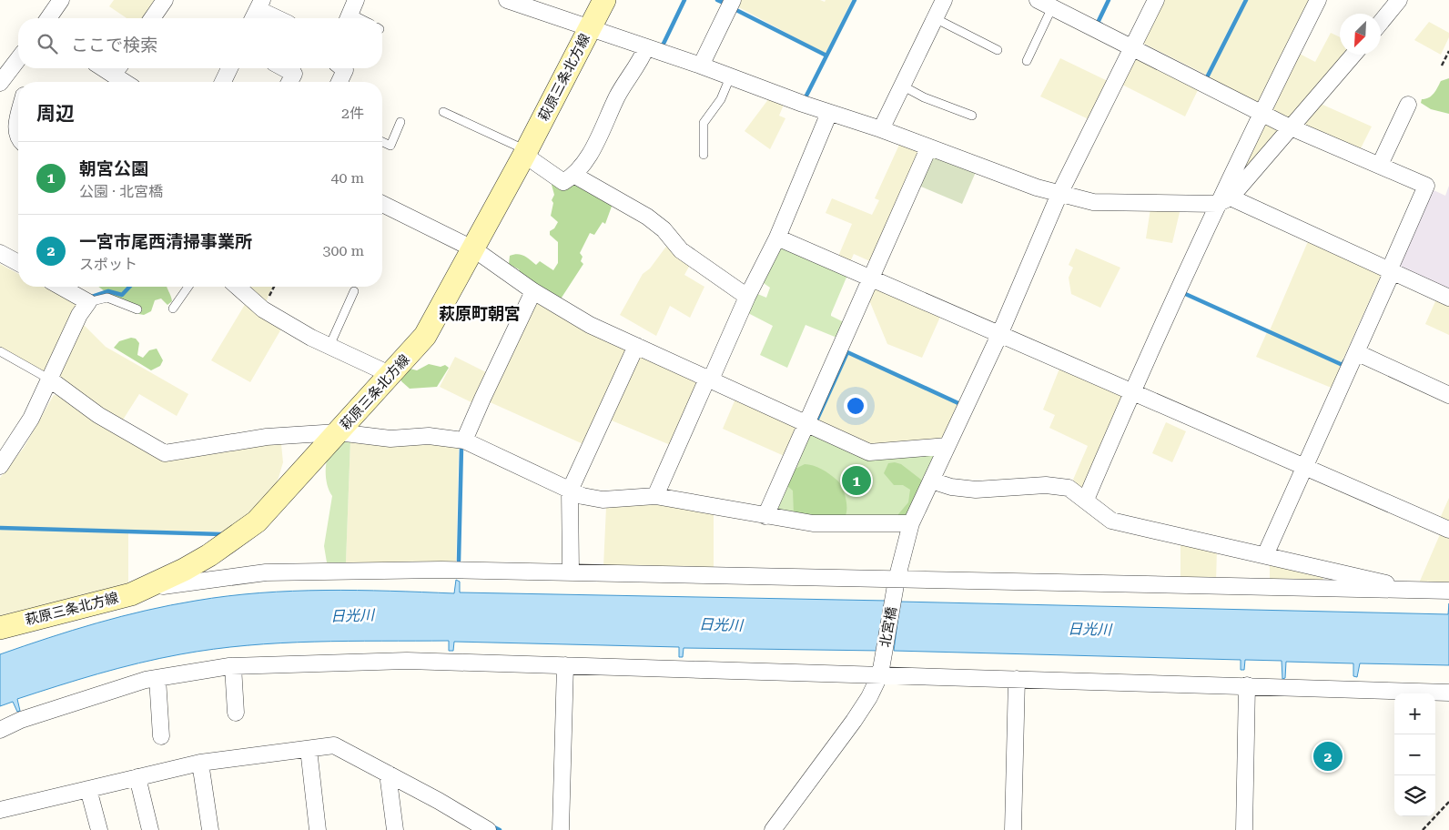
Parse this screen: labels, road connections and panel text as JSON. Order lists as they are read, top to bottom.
{
  "streets": {
    "main road": ["萩原三条北方線"],
    "street": ["北宮橋"]
  },
  "districts": ["萩原町朝宮"],
  "water": ["日光川"],
  "north": "bottom left",
  "page": {
    "search": "ここで検索",
    "heading": ["周辺", "2件"],
    "list": [
      {
        "mark": "1",
        "name": "朝宮公園",
        "note": "公園 · 北宮橋",
        "value": "40 m"
      },
      {
        "mark": "2",
        "name": "一宮市尾西清掃事業所",
        "note": "スポット",
        "value": "300 m"
      }
    ],
    "pins": ["1", "2"],
    "map_buttons": ["+", "−"]
  }
}
